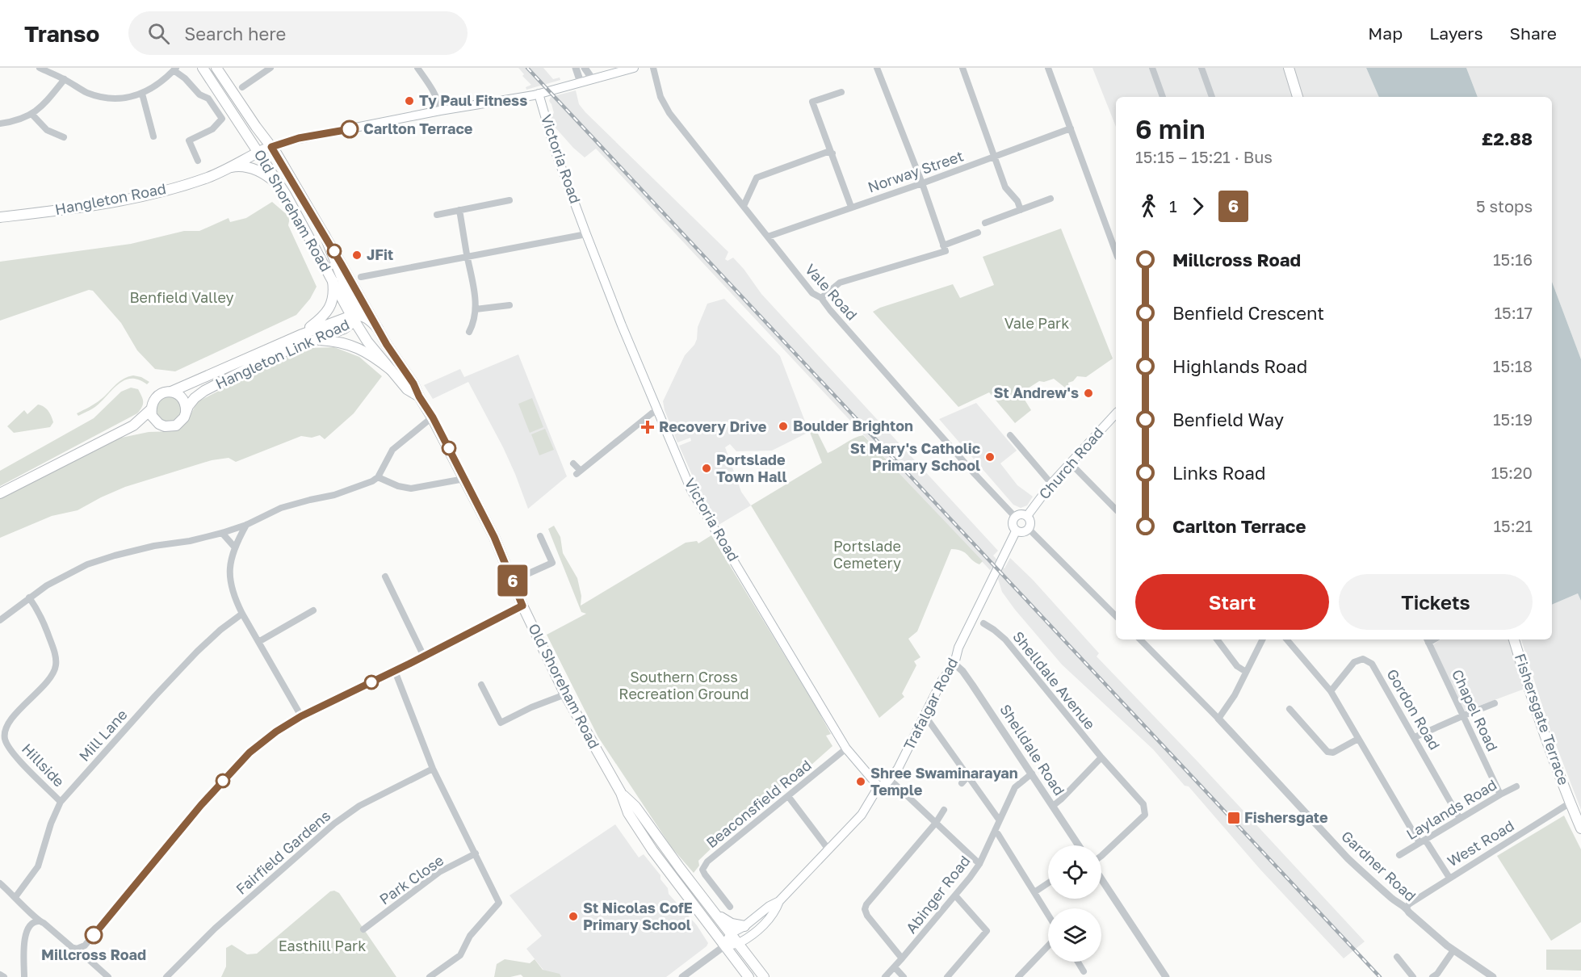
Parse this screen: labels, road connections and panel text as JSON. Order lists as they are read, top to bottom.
{
  "streets": {
    "main road": [
      "Victoria Road",
      "Hangleton Road",
      "Old Shoreham Road",
      "Hangleton Link Road",
      "Church Road",
      "Trafalgar Road",
      "Fishersgate Terrace"
    ],
    "street": [
      "Norway Street",
      "Vale Road",
      "Shelldale Avenue",
      "Gordon Road",
      "Chapel Road",
      "Mill Lane",
      "Shelldale Road",
      "Hillside",
      "Beaconsfield Road",
      "Laylands Road",
      "West Road",
      "Fairfield Gardens",
      "Gardner Road",
      "Park Close",
      "Abinger Road"
    ]
  },
  "crossings": [
    ["Victoria Road", "Trafalgar Road"],
    ["Victoria Road", "Beaconsfield Road"],
    ["Norway Street", "Vale Road"],
    ["Hangleton Road", "Old Shoreham Road"],
    ["Old Shoreham Road", "Hangleton Link Road"],
    ["Old Shoreham Road", "Trafalgar Road"],
    ["Vale Road", "Church Road"],
    ["Vale Road", "Trafalgar Road"],
    ["Church Road", "Trafalgar Road"],
    ["Trafalgar Road", "Shelldale Road"],
    ["Gordon Road", "Laylands Road"],
    ["Chapel Road", "Laylands Road"],
    ["Fishersgate Terrace", "West Road"],
    ["Mill Lane", "Hillside"],
    ["Shelldale Road", "Abinger Road"],
    ["West Road", "Gardner Road"]
  ],
  "parks": [
    "Benfield Valley",
    "Vale Park",
    "Portslade Cemetery",
    "Southern Cross Recreation Ground",
    "Easthill Park"
  ],
  "places": {
    "other": [
      "Ty Paul Fitness",
      "Carlton Terrace",
      "JFit",
      "St Andrew's",
      "Boulder Brighton",
      "St Mary's Catholic Primary School",
      "Portslade Town Hall",
      "Shree Swaminarayan Temple",
      "St Nicolas CofE Primary School",
      "Millcross Road"
    ],
    "health": ["Recovery Drive"],
    "transit": ["Fishersgate"]
  },
  "lines": ["bus line 6"],
  "page": {
    "header": "Transo",
    "search": "Search here",
    "nav": ["Map", "Layers", "Share"],
    "on_map": "6",
    "heading": ["6 min", "15:15 – 15:21 · Bus", "£2.88"],
    "legs": ["1", "6", "5 stops"],
    "list": [
      {
        "name": "Millcross Road",
        "value": "15:16"
      },
      {
        "name": "Benfield Crescent",
        "value": "15:17"
      },
      {
        "name": "Highlands Road",
        "value": "15:18"
      },
      {
        "name": "Benfield Way",
        "value": "15:19"
      },
      {
        "name": "Links Road",
        "value": "15:20"
      },
      {
        "name": "Carlton Terrace",
        "value": "15:21"
      }
    ],
    "buttons": ["Start", "Tickets"]
  }
}
